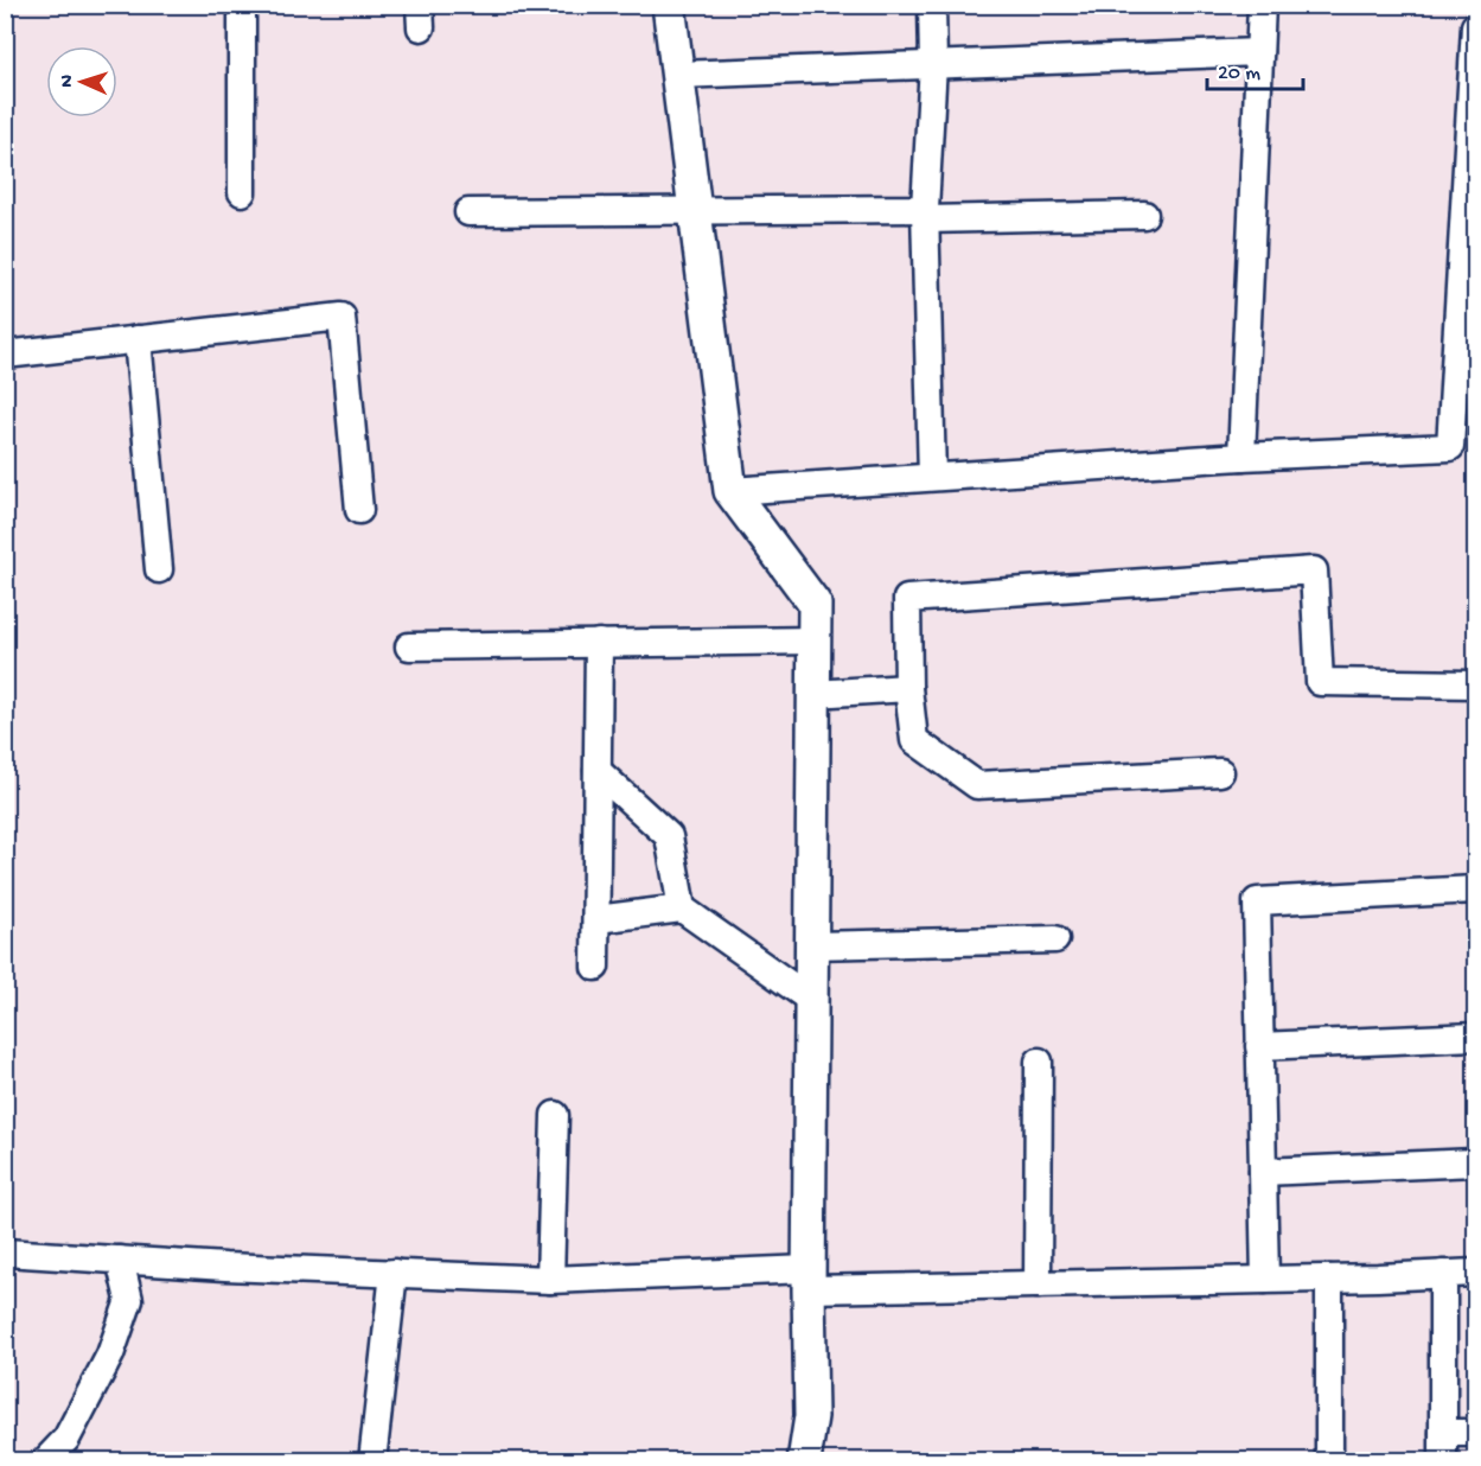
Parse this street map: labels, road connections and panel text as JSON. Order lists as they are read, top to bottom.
{
  "scale_bar": "20 m",
  "north": "left"
}
